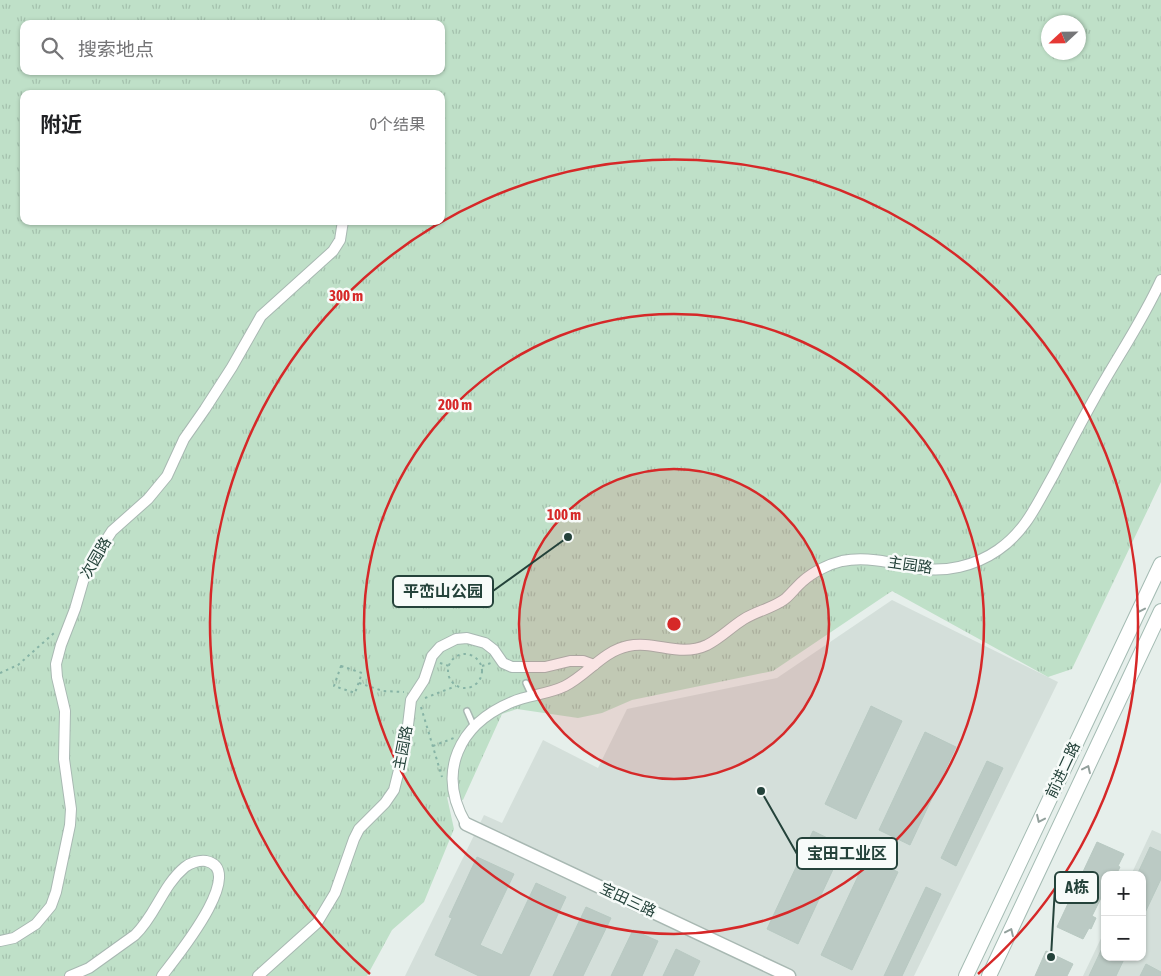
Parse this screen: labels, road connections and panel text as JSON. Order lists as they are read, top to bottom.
{
  "streets": {
    "main road": ["前进二路"],
    "street": ["次园路", "主园路", "宝田三路"]
  },
  "crossings": [
    ["主园路", "宝田三路"]
  ],
  "places": ["平峦山公园", "宝田工业区", "A栋"],
  "north": "left",
  "page": {
    "search": "搜索地点",
    "heading": ["附近", "0个结果"],
    "map_buttons": ["+", "−"]
  },
  "rings": ["300 m", "200 m", "100 m"]
}
